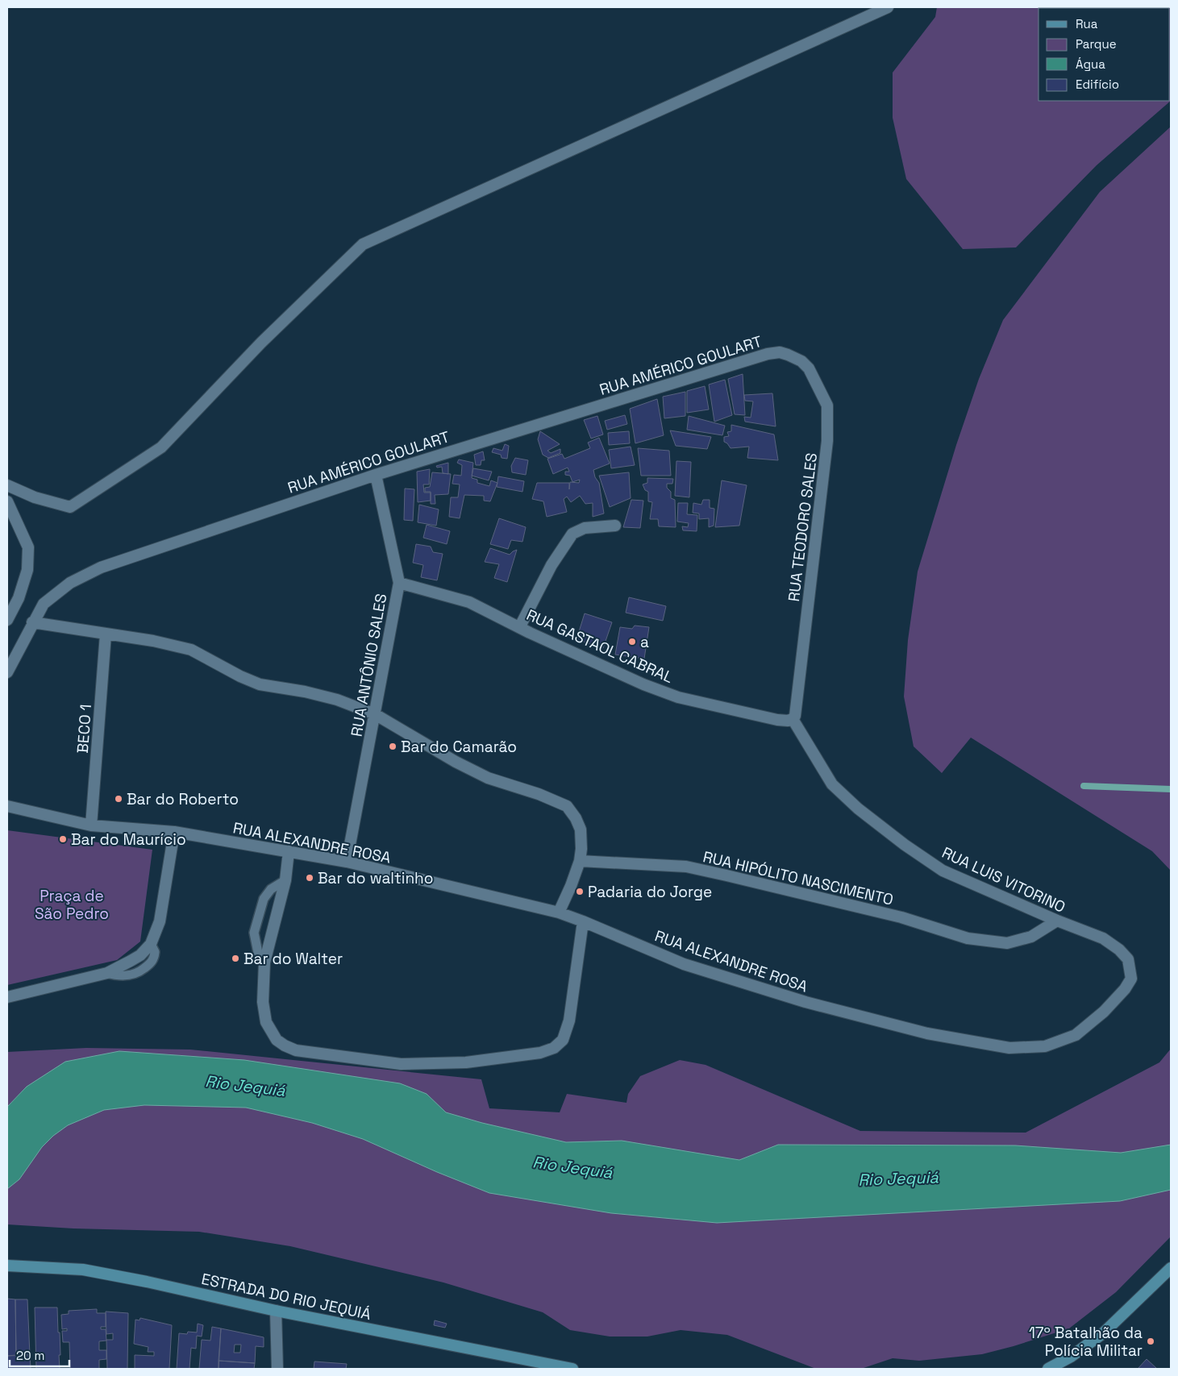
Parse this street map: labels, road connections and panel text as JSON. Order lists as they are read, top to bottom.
{
  "streets": {
    "main road": ["ESTRADA DO RIO JEQUIÁ"],
    "street": [
      "RUA AMÉRICO GOULART",
      "RUA TEODORO SALES",
      "RUA GASTAOL CABRAL",
      "RUA ANTÔNIO SALES",
      "BECO 1",
      "RUA ALEXANDRE ROSA",
      "RUA HIPÓLITO NASCIMENTO",
      "RUA LUIS VITORINO"
    ]
  },
  "crossings": [
    ["RUA AMÉRICO GOULART", "RUA TEODORO SALES"],
    ["RUA AMÉRICO GOULART", "RUA ANTÔNIO SALES"],
    ["RUA TEODORO SALES", "RUA GASTAOL CABRAL"],
    ["RUA TEODORO SALES", "RUA LUIS VITORINO"],
    ["RUA GASTAOL CABRAL", "RUA ANTÔNIO SALES"],
    ["RUA GASTAOL CABRAL", "RUA LUIS VITORINO"],
    ["RUA ANTÔNIO SALES", "RUA ALEXANDRE ROSA"],
    ["BECO 1", "RUA ALEXANDRE ROSA"],
    ["RUA ALEXANDRE ROSA", "RUA LUIS VITORINO"],
    ["RUA HIPÓLITO NASCIMENTO", "RUA LUIS VITORINO"]
  ],
  "water": ["Rio Jequiá"],
  "parks": ["Praça de São Pedro"],
  "places": [
    "a",
    "Bar do Camarão",
    "Bar do Roberto",
    "Bar do Maurício",
    "Bar do waltinho",
    "Padaria do Jorge",
    "Bar do Walter",
    "17º Batalhão da Polícia Militar"
  ],
  "legend": [
    "Rua",
    "Parque",
    "Água",
    "Edifício"
  ],
  "scale_bar": "20 m"
}
